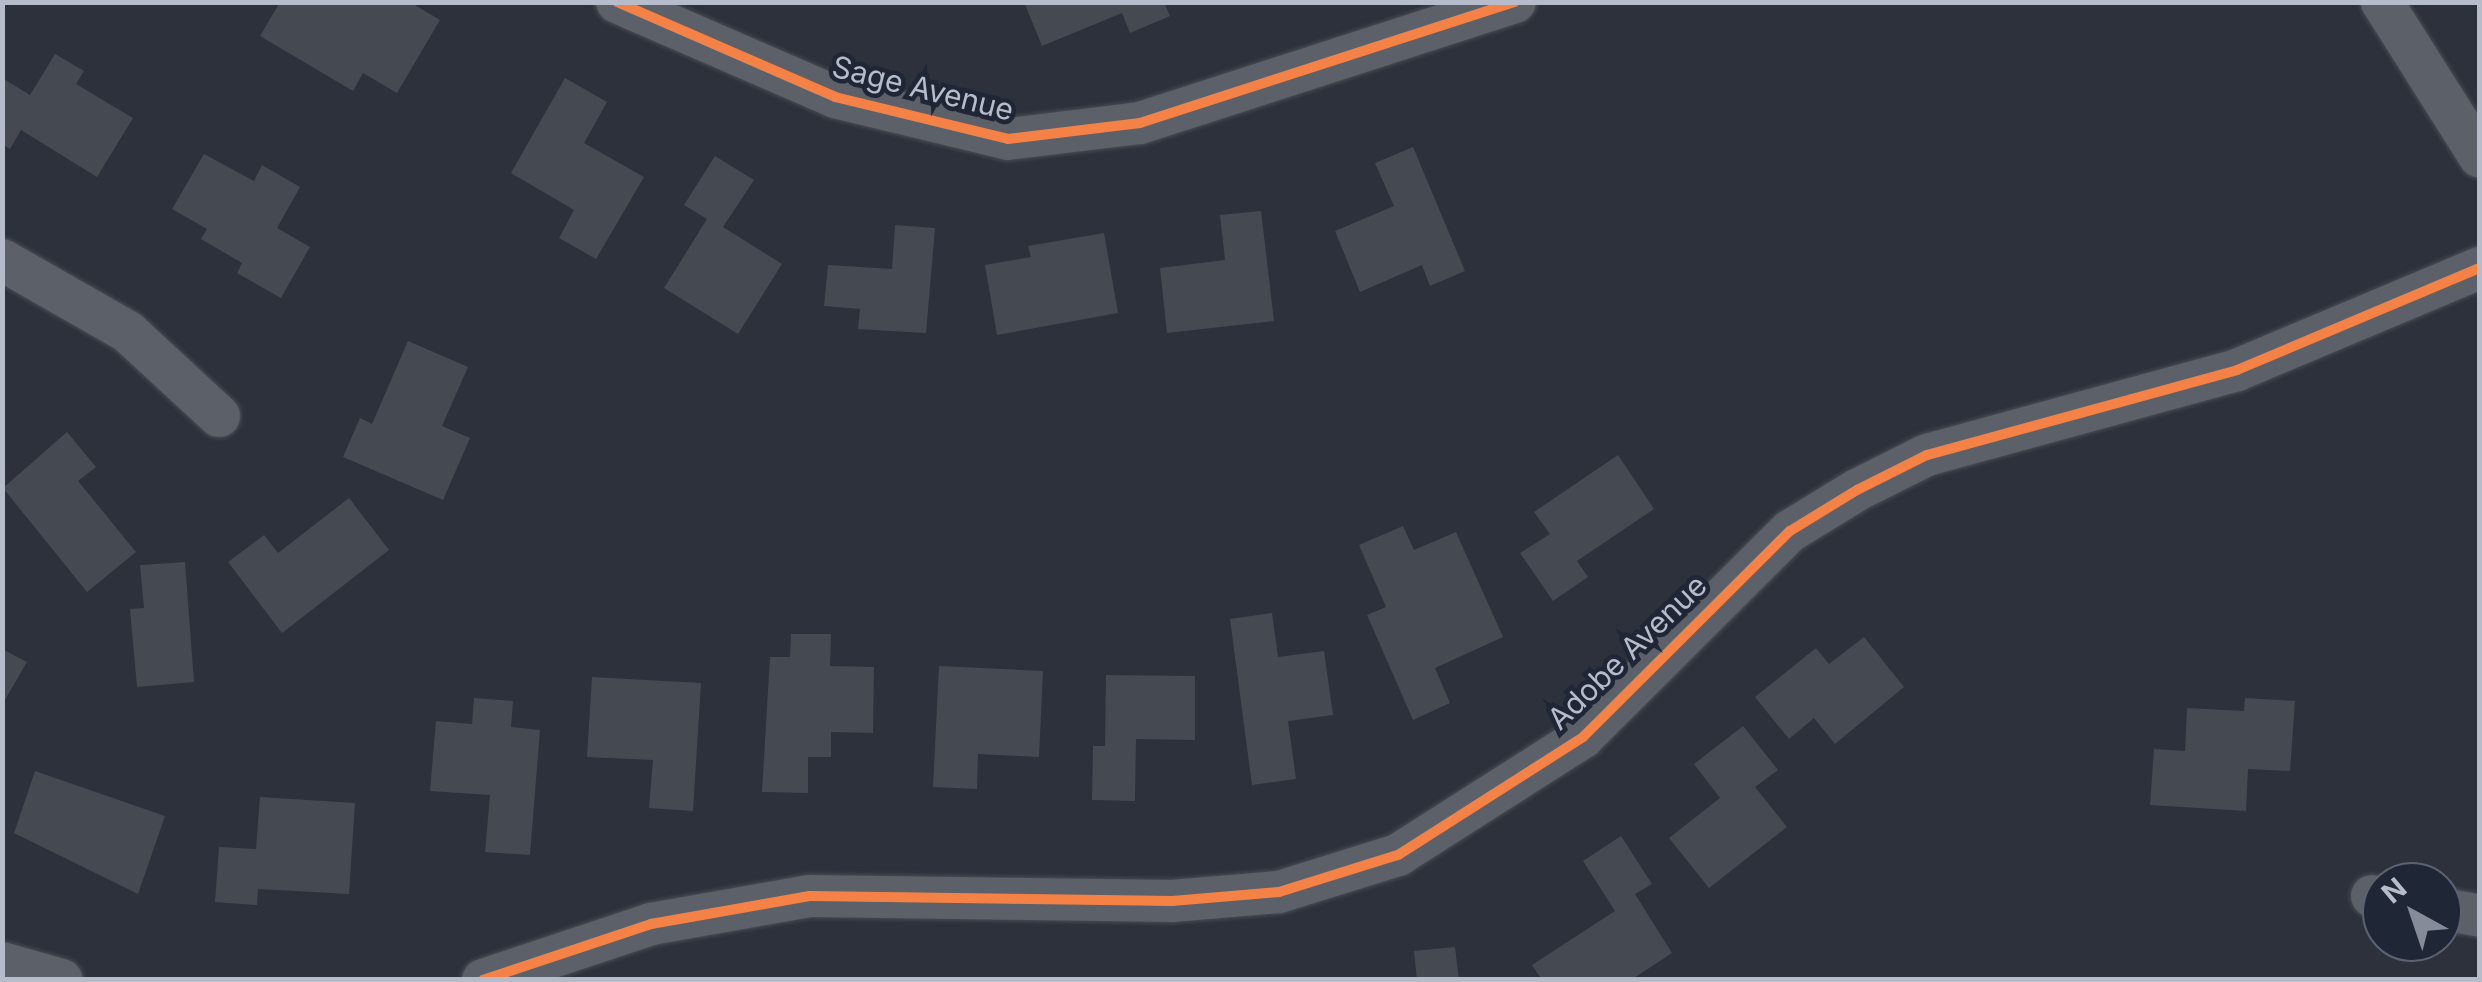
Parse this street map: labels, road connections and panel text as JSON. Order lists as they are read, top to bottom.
{
  "streets": {
    "street": ["Sage Avenue", "Adobe Avenue"]
  },
  "north": "top left"
}
